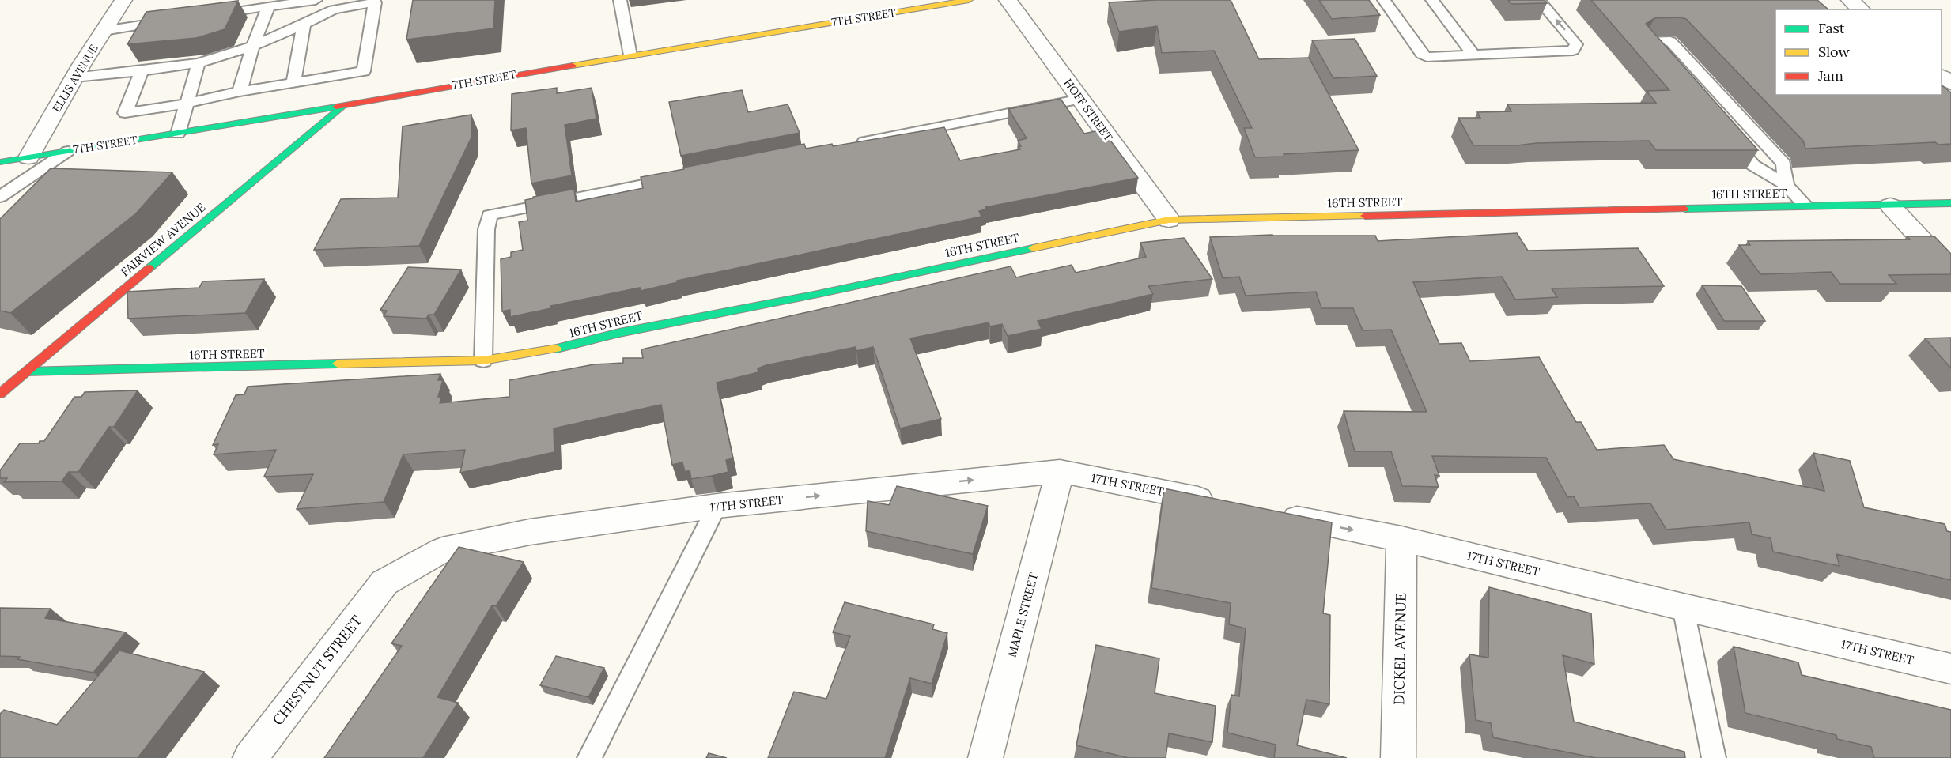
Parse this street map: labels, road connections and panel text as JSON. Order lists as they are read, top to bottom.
{
  "streets": {
    "street": [
      "7TH STREET",
      "ELLIS AVENUE",
      "HOFF STREET",
      "16TH STREET",
      "FAIRVIEW AVENUE",
      "17TH STREET",
      "MAPLE STREET",
      "DICKEL AVENUE",
      "CHESTNUT STREET"
    ]
  },
  "crossings": [
    ["7TH STREET", "ELLIS AVENUE"],
    ["7TH STREET", "FAIRVIEW AVENUE"],
    ["HOFF STREET", "16TH STREET"],
    ["16TH STREET", "FAIRVIEW AVENUE"],
    ["17TH STREET", "MAPLE STREET"],
    ["17TH STREET", "DICKEL AVENUE"],
    ["17TH STREET", "CHESTNUT STREET"]
  ],
  "legend": ["Fast", "Slow", "Jam"]
}
